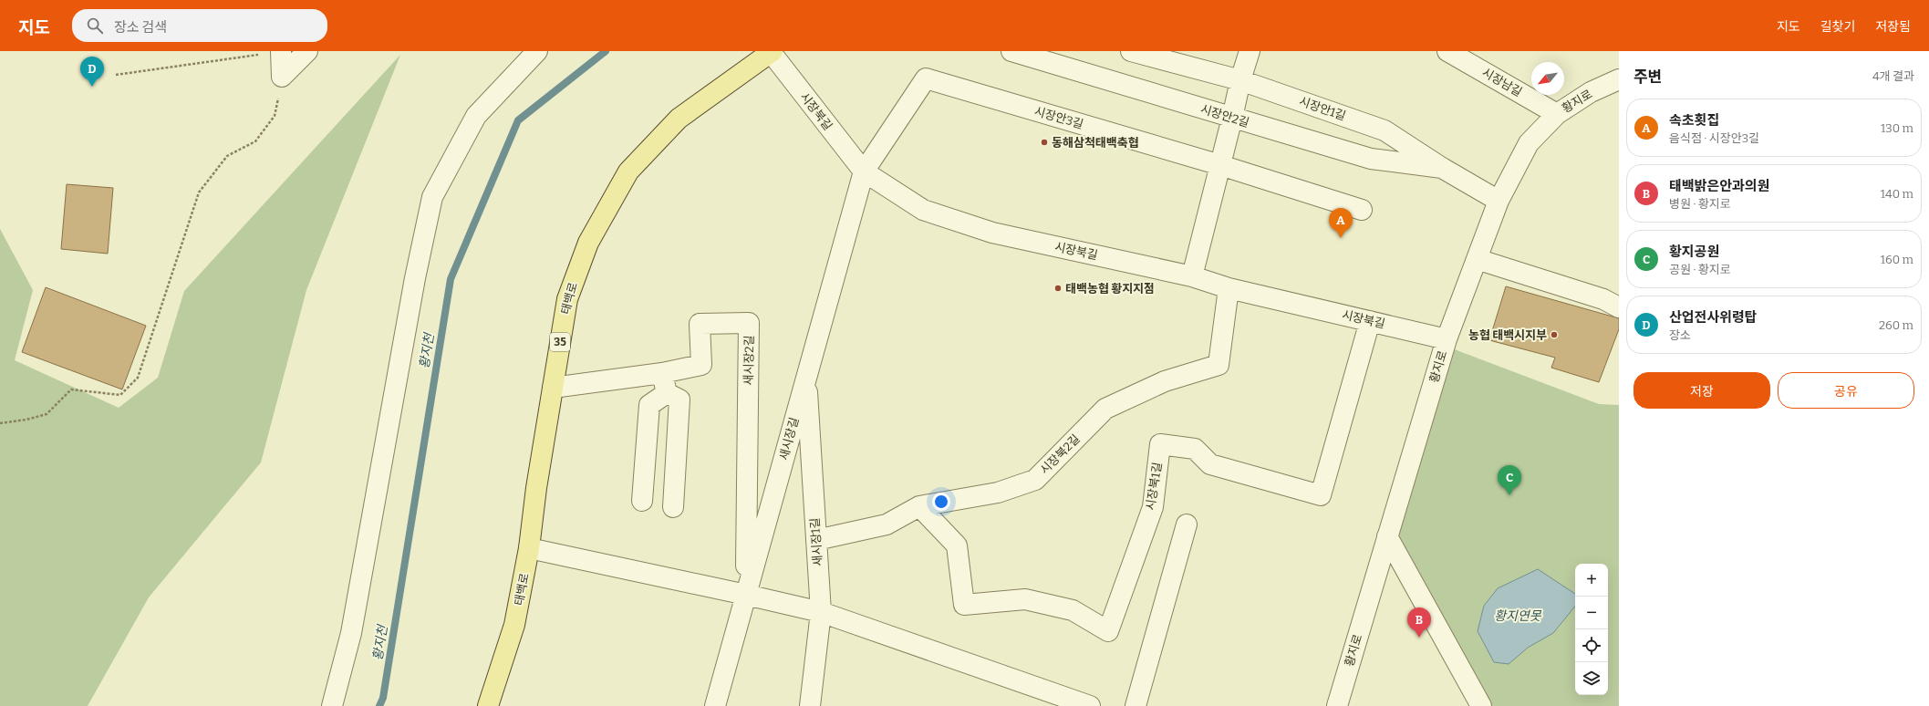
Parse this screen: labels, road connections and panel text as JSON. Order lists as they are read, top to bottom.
{
  "streets": {
    "main road": ["태백로", "35"],
    "street": [
      "시장남길",
      "황지로",
      "시장안1길",
      "시장북길",
      "시장안2길",
      "시장안3길",
      "새시장2길",
      "새시장길",
      "시장북2길",
      "시장북1길",
      "새시장1길"
    ]
  },
  "crossings": [
    ["시장남길", "황지로"],
    ["황지로", "시장안1길"],
    ["황지로", "시장북길"],
    ["시장안1길", "시장안2길"],
    ["시장북길", "시장안3길"],
    ["시장북길", "태백로"],
    ["시장북길", "새시장길"],
    ["시장북길", "시장북2길"],
    ["시장북길", "시장북1길"],
    ["시장안3길", "새시장길"],
    ["태백로", "새시장2길"],
    ["새시장2길", "새시장길"],
    ["새시장길", "새시장1길"],
    ["시장북2길", "시장북1길"],
    ["시장북2길", "새시장1길"]
  ],
  "water": ["황지천", "황지연못"],
  "places": ["동해삼척태백축협", "태백농협 황지지점", "농협 태백시지부"],
  "north": "bottom left",
  "page": {
    "header": "지도",
    "search": "장소 검색",
    "nav": ["지도", "길찾기", "저장됨"],
    "heading": ["주변", "4개 결과"],
    "pins": [
      "D",
      "A",
      "C",
      "B"
    ],
    "list": [
      {
        "mark": "A",
        "name": "속초횟집",
        "note": "음식점 · 시장안3길",
        "value": "130 m"
      },
      {
        "mark": "B",
        "name": "태백밝은안과의원",
        "note": "병원 · 황지로",
        "value": "140 m"
      },
      {
        "mark": "C",
        "name": "황지공원",
        "note": "공원 · 황지로",
        "value": "160 m"
      },
      {
        "mark": "D",
        "name": "산업전사위령탑",
        "note": "장소",
        "value": "260 m"
      }
    ],
    "buttons": ["저장", "공유"],
    "map_buttons": ["+", "−"]
  }
}
